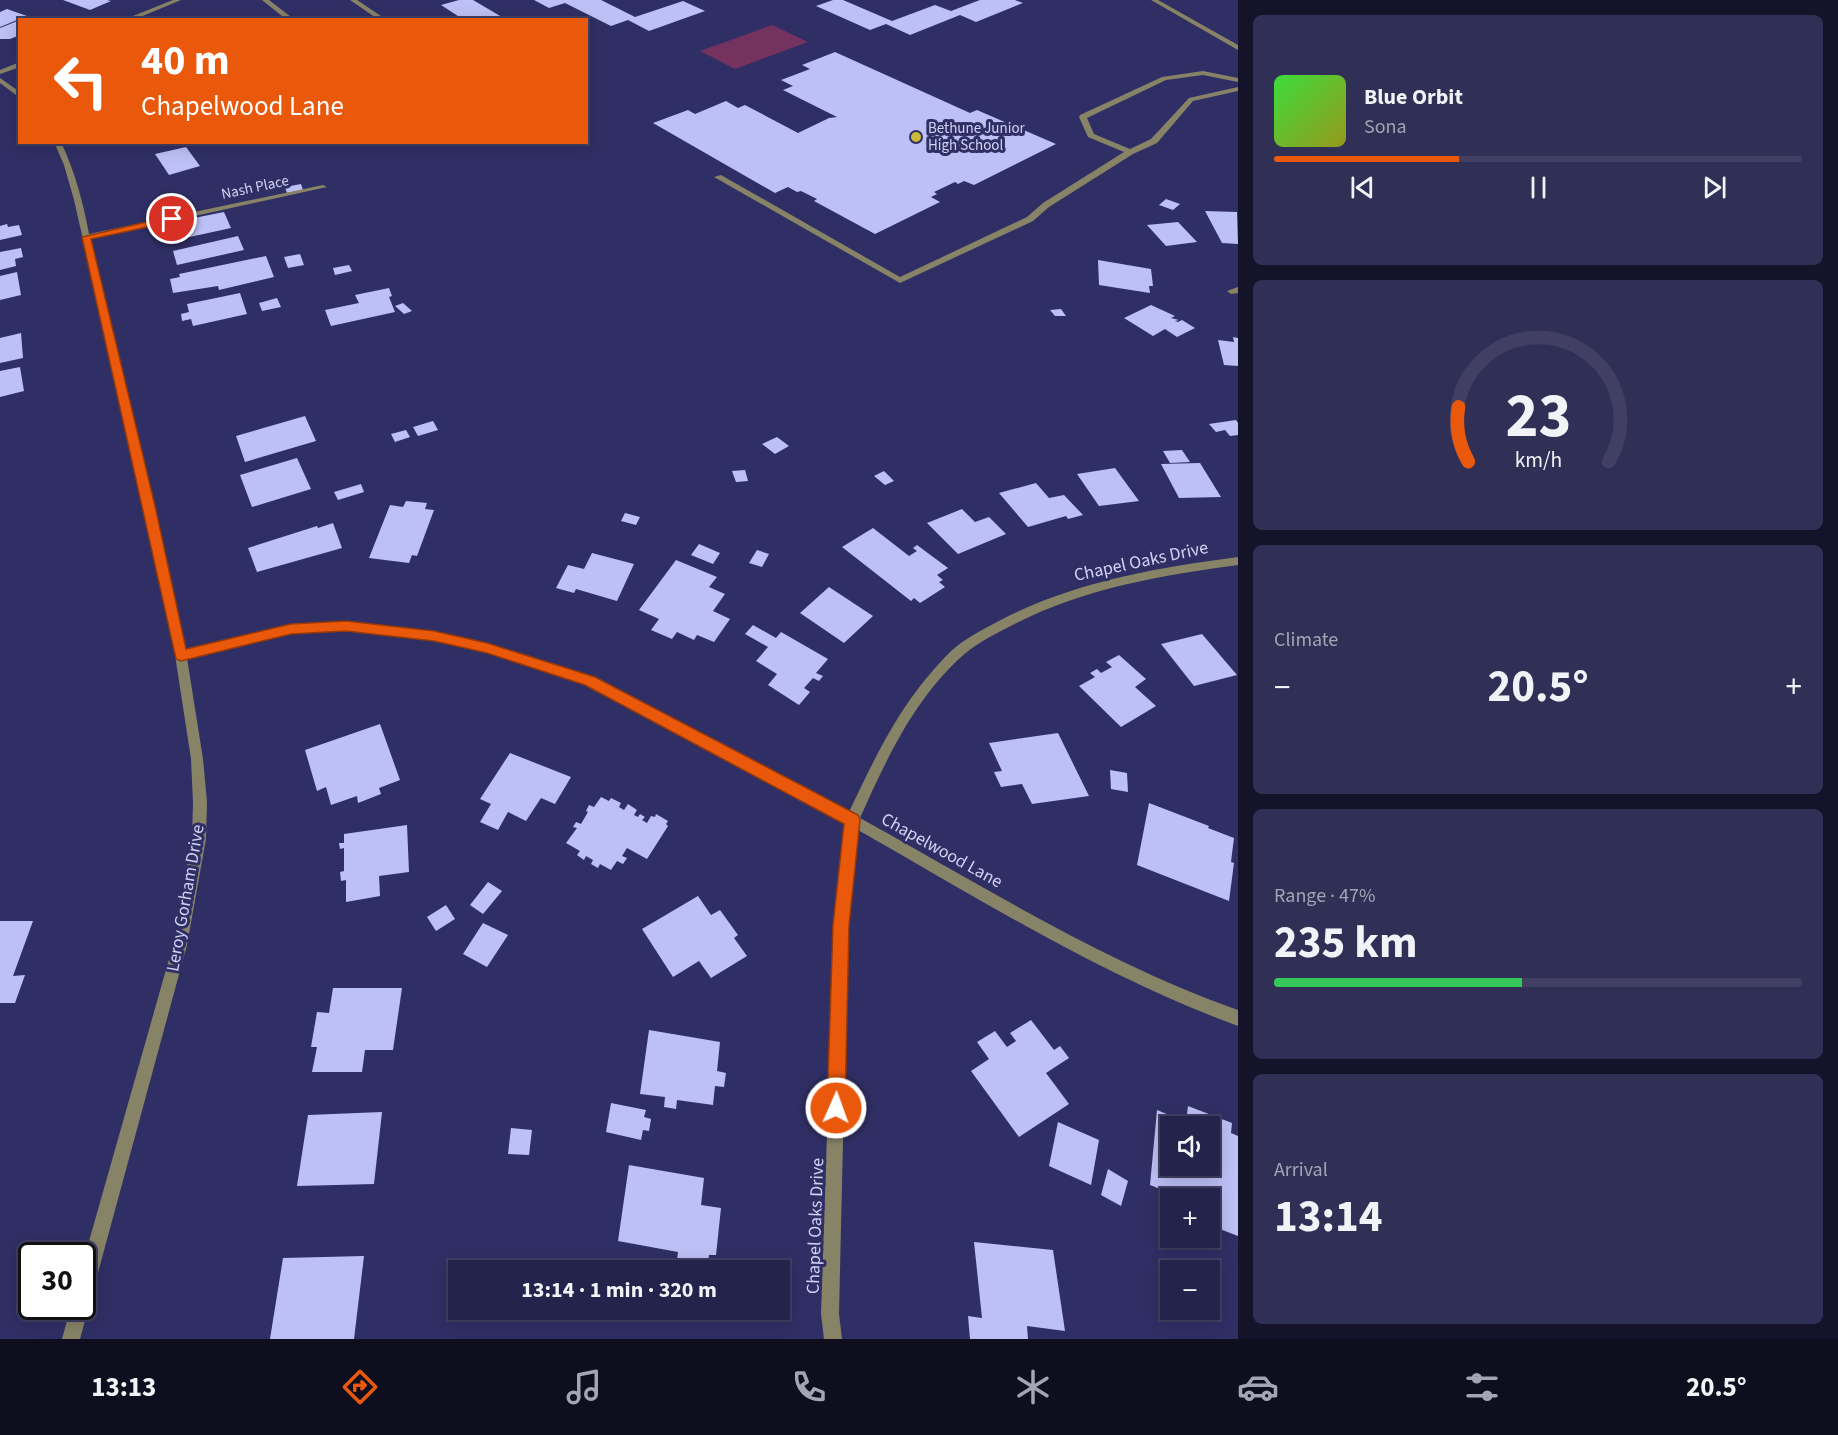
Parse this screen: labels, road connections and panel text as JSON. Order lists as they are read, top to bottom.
{
  "streets": {
    "street": [
      "Nash Place",
      "Chapel Oaks Drive",
      "Chapelwood Lane",
      "Leroy Gorham Drive"
    ]
  },
  "crossings": [
    ["Nash Place", "Leroy Gorham Drive"],
    ["Chapel Oaks Drive", "Chapelwood Lane"],
    ["Chapelwood Lane", "Leroy Gorham Drive"]
  ],
  "places": ["Bethune Junior High School"],
  "page": {
    "turn": ["40 m", "Chapelwood Lane"],
    "song": ["Blue Orbit", "Sona"],
    "tile": [
      "Climate",
      ["Range · 47%", "235 km"],
      ["Arrival", "13:14"]
    ],
    "heat": ["−", "20.5°", "+"],
    "map_buttons": ["+", "−"],
    "limit": "30",
    "trip": "13:14 · 1 min · 320 m",
    "tabs": ["13:13", "20.5°"],
    "gauge": ["23", "km/h"]
  }
}
